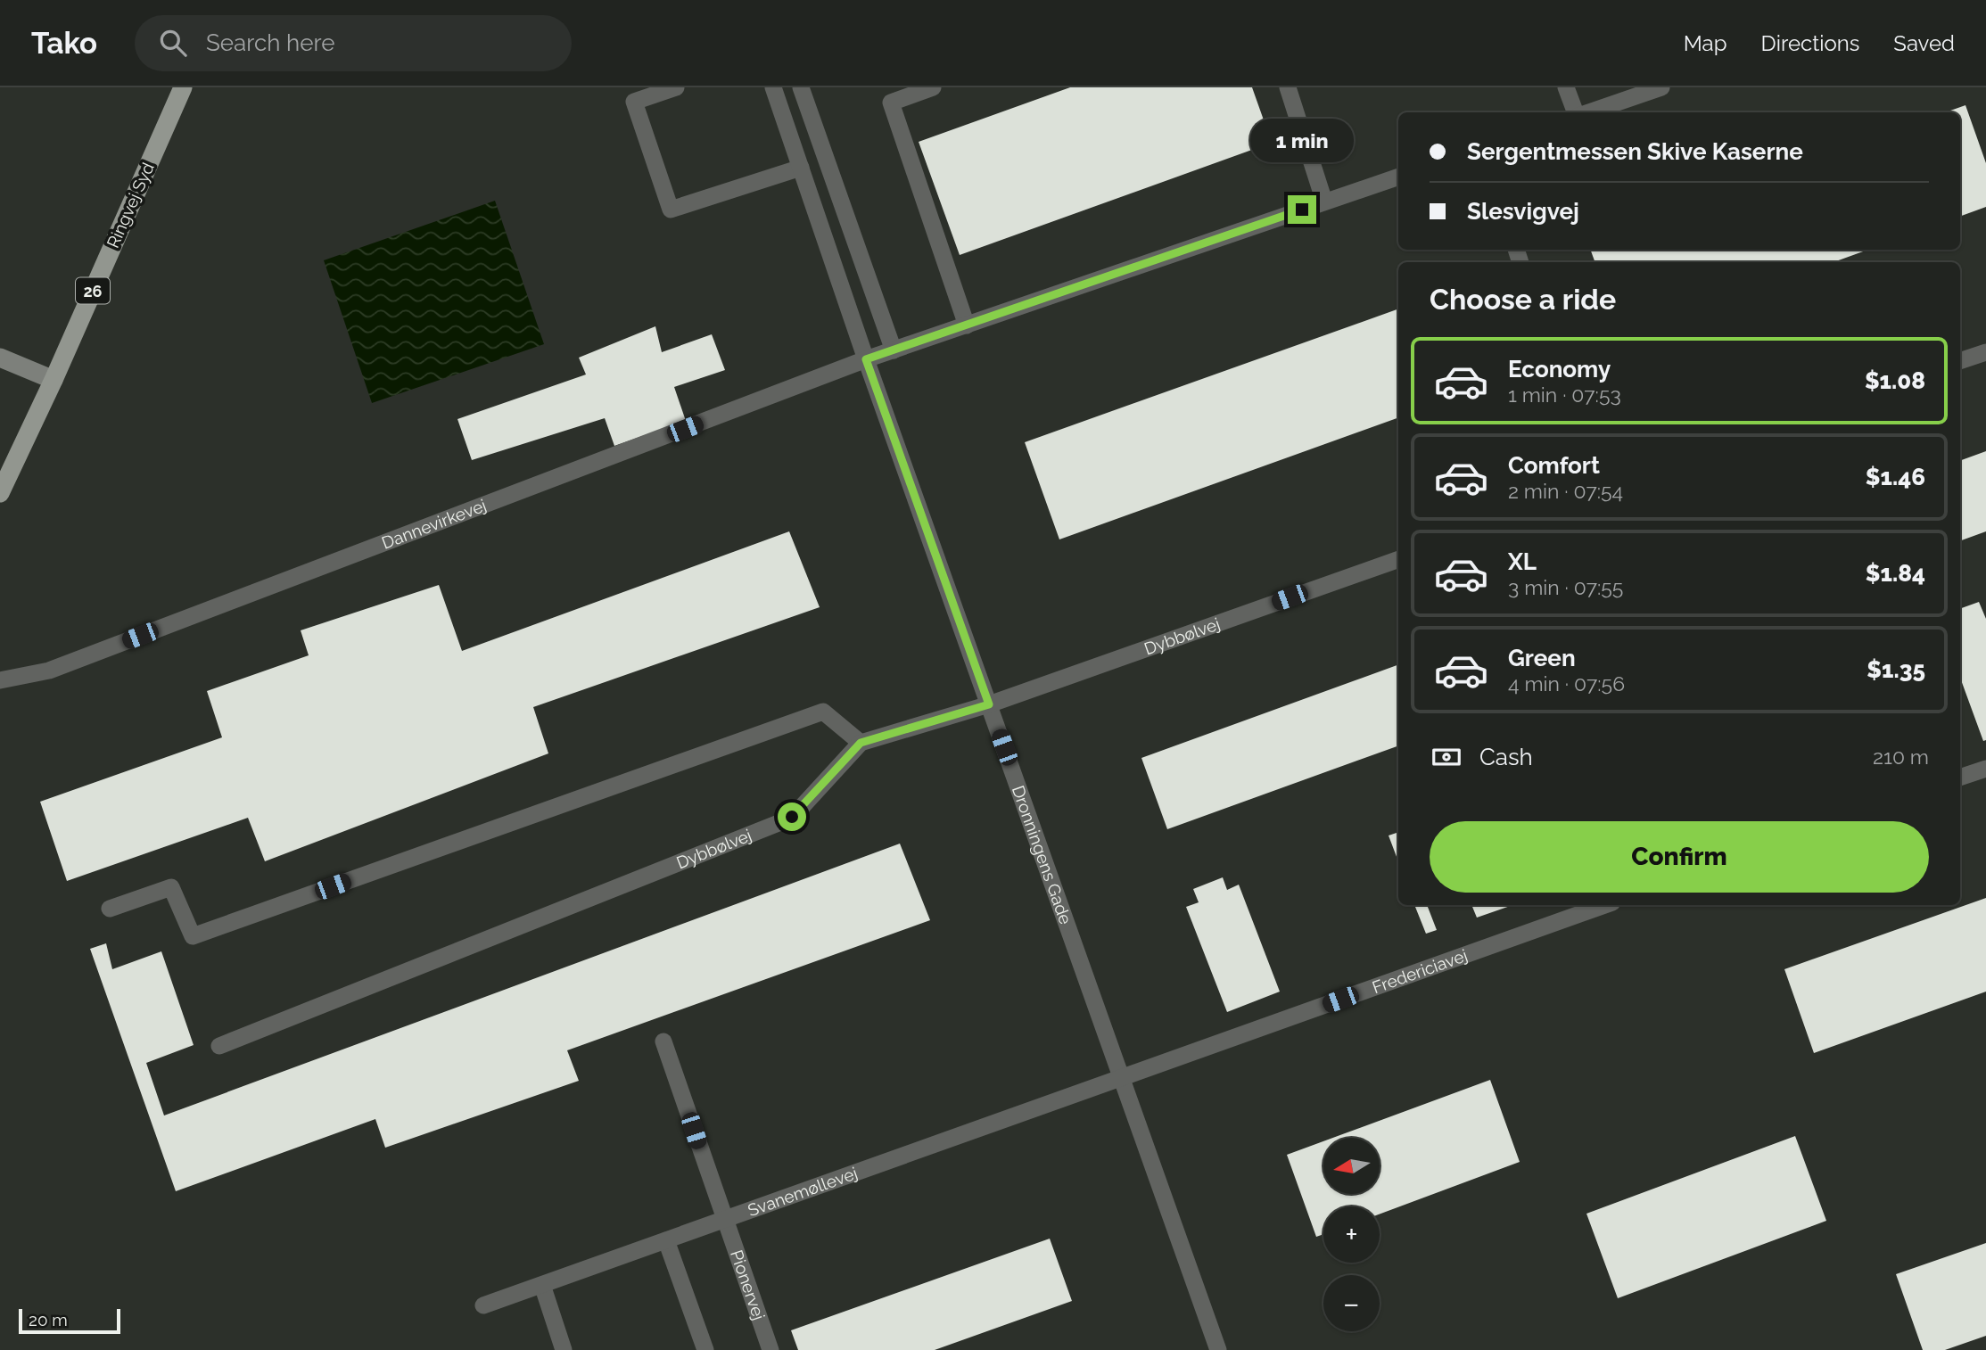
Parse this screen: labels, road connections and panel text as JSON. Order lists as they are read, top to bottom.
{
  "streets": {
    "main road": ["Ringvej Syd", "26"],
    "lane": [
      "Dannevirkevej",
      "Dybbølvej",
      "Dronningens Gade",
      "Fredericiavej",
      "Svanemøllevej",
      "Pionervej"
    ]
  },
  "crossings": [
    ["Dannevirkevej", "Dronningens Gade"],
    ["Dybbølvej", "Dronningens Gade"],
    ["Dronningens Gade", "Fredericiavej"],
    ["Dronningens Gade", "Svanemøllevej"],
    ["Fredericiavej", "Svanemøllevej"],
    ["Svanemøllevej", "Pionervej"]
  ],
  "scale_bar": "20 m",
  "north": "left",
  "page": {
    "header": "Tako",
    "search": "Search here",
    "nav": ["Map", "Directions", "Saved"],
    "banner": ["Sergentmessen Skive Kaserne", "Slesvigvej"],
    "bubble": "1 min",
    "heading": "Choose a ride",
    "list": [
      {
        "name": "Economy",
        "note": "1 min · 07:53",
        "value": "$1.08"
      },
      {
        "name": "Comfort",
        "note": "2 min · 07:54",
        "value": "$1.46"
      },
      {
        "name": "XL",
        "note": "3 min · 07:55",
        "value": "$1.84"
      },
      {
        "name": "Green",
        "note": "4 min · 07:56",
        "value": "$1.35"
      }
    ],
    "pay": ["Cash", "210 m"],
    "buttons": "Confirm",
    "map_buttons": ["+", "−"],
    "scale": "20 m"
  }
}
